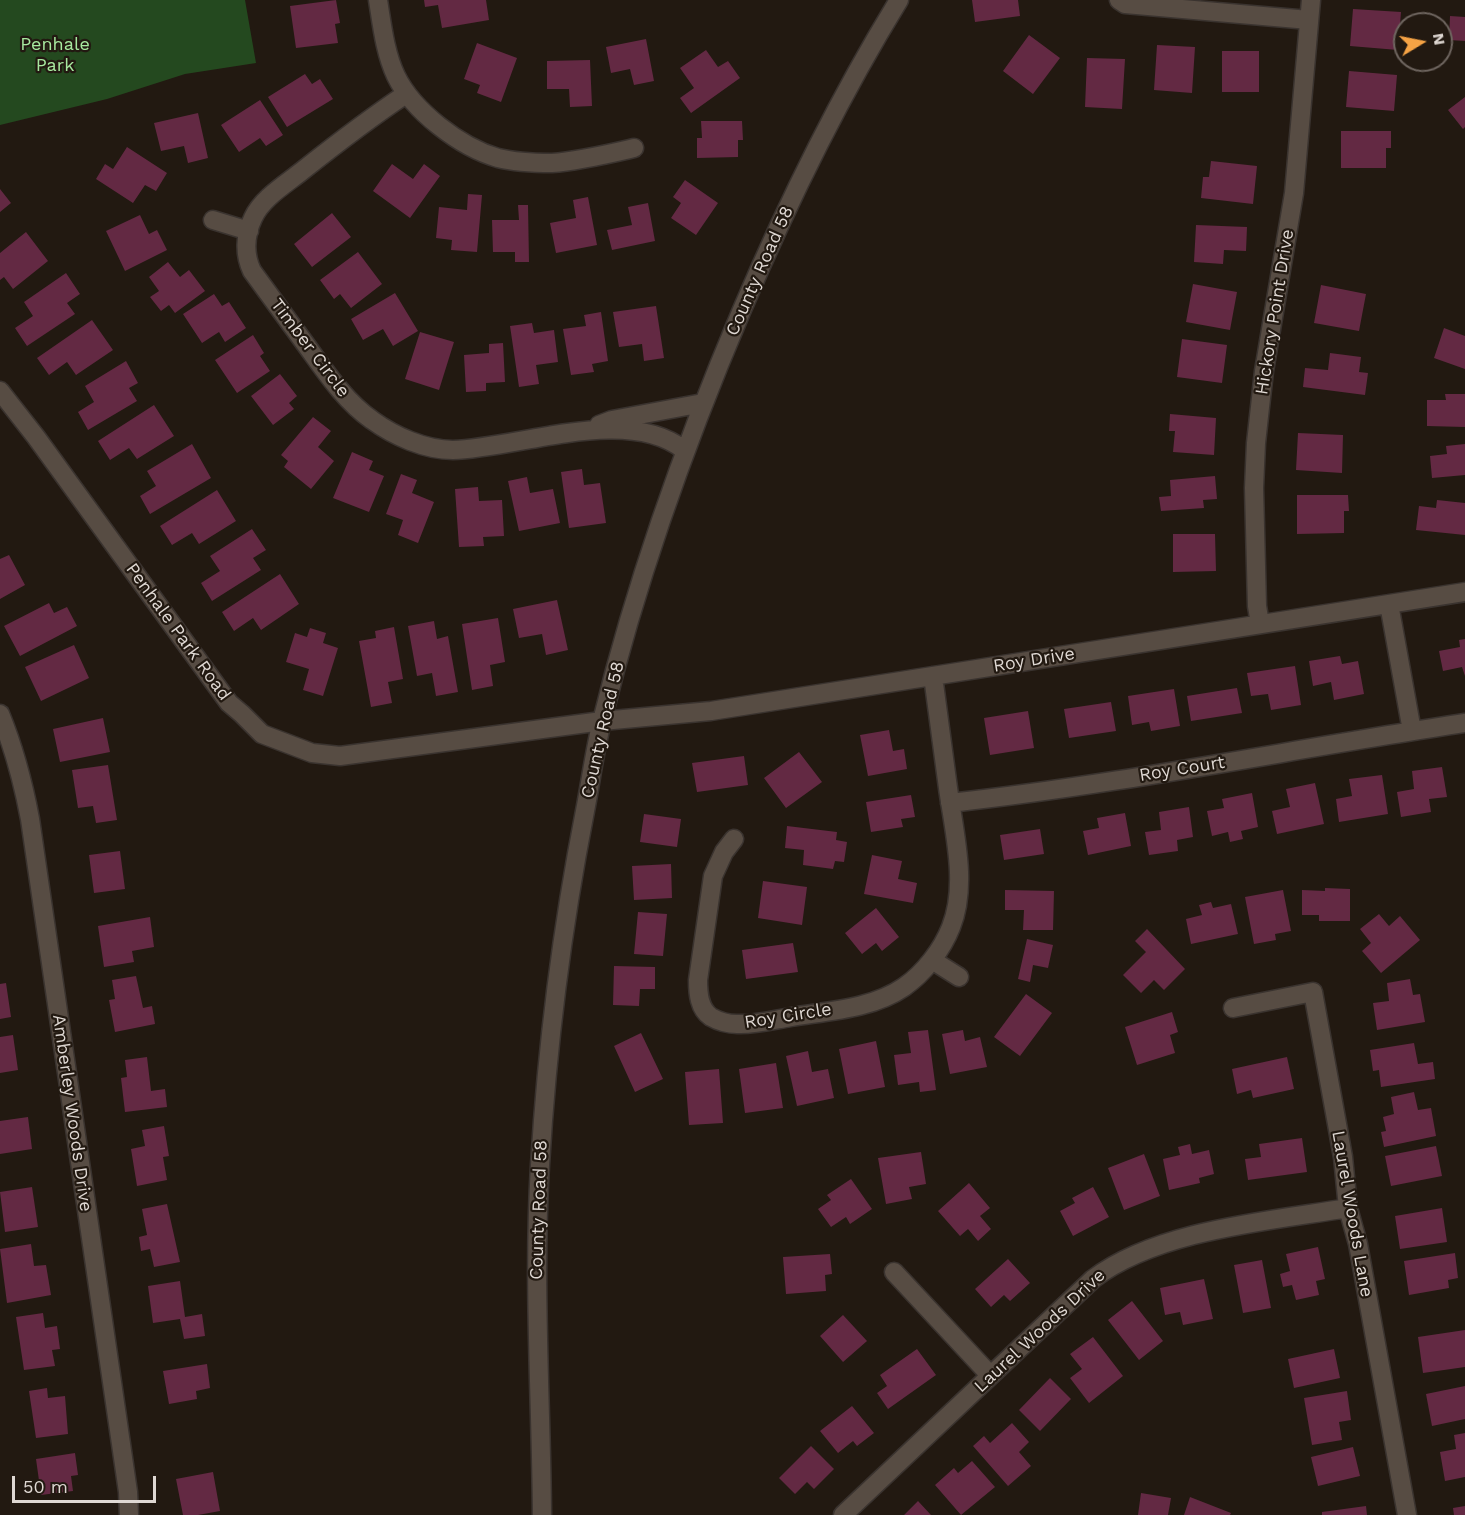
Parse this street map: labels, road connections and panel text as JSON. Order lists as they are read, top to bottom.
{
  "streets": {
    "street": [
      "County Road 58",
      "Hickory Point Drive",
      "Timber Circle",
      "Penhale Park Road",
      "Roy Drive",
      "Roy Court",
      "Roy Circle",
      "Amberley Woods Drive",
      "Laurel Woods Lane",
      "Laurel Woods Drive"
    ]
  },
  "crossings": [
    ["County Road 58", "Timber Circle"],
    ["County Road 58", "Penhale Park Road"],
    ["County Road 58", "Roy Drive"],
    ["Hickory Point Drive", "Roy Drive"],
    ["Penhale Park Road", "Roy Drive"],
    ["Roy Drive", "Roy Circle"],
    ["Roy Court", "Roy Circle"],
    ["Laurel Woods Lane", "Laurel Woods Drive"]
  ],
  "parks": ["Penhale Park"],
  "scale_bar": "50 m",
  "north": "right"
}
